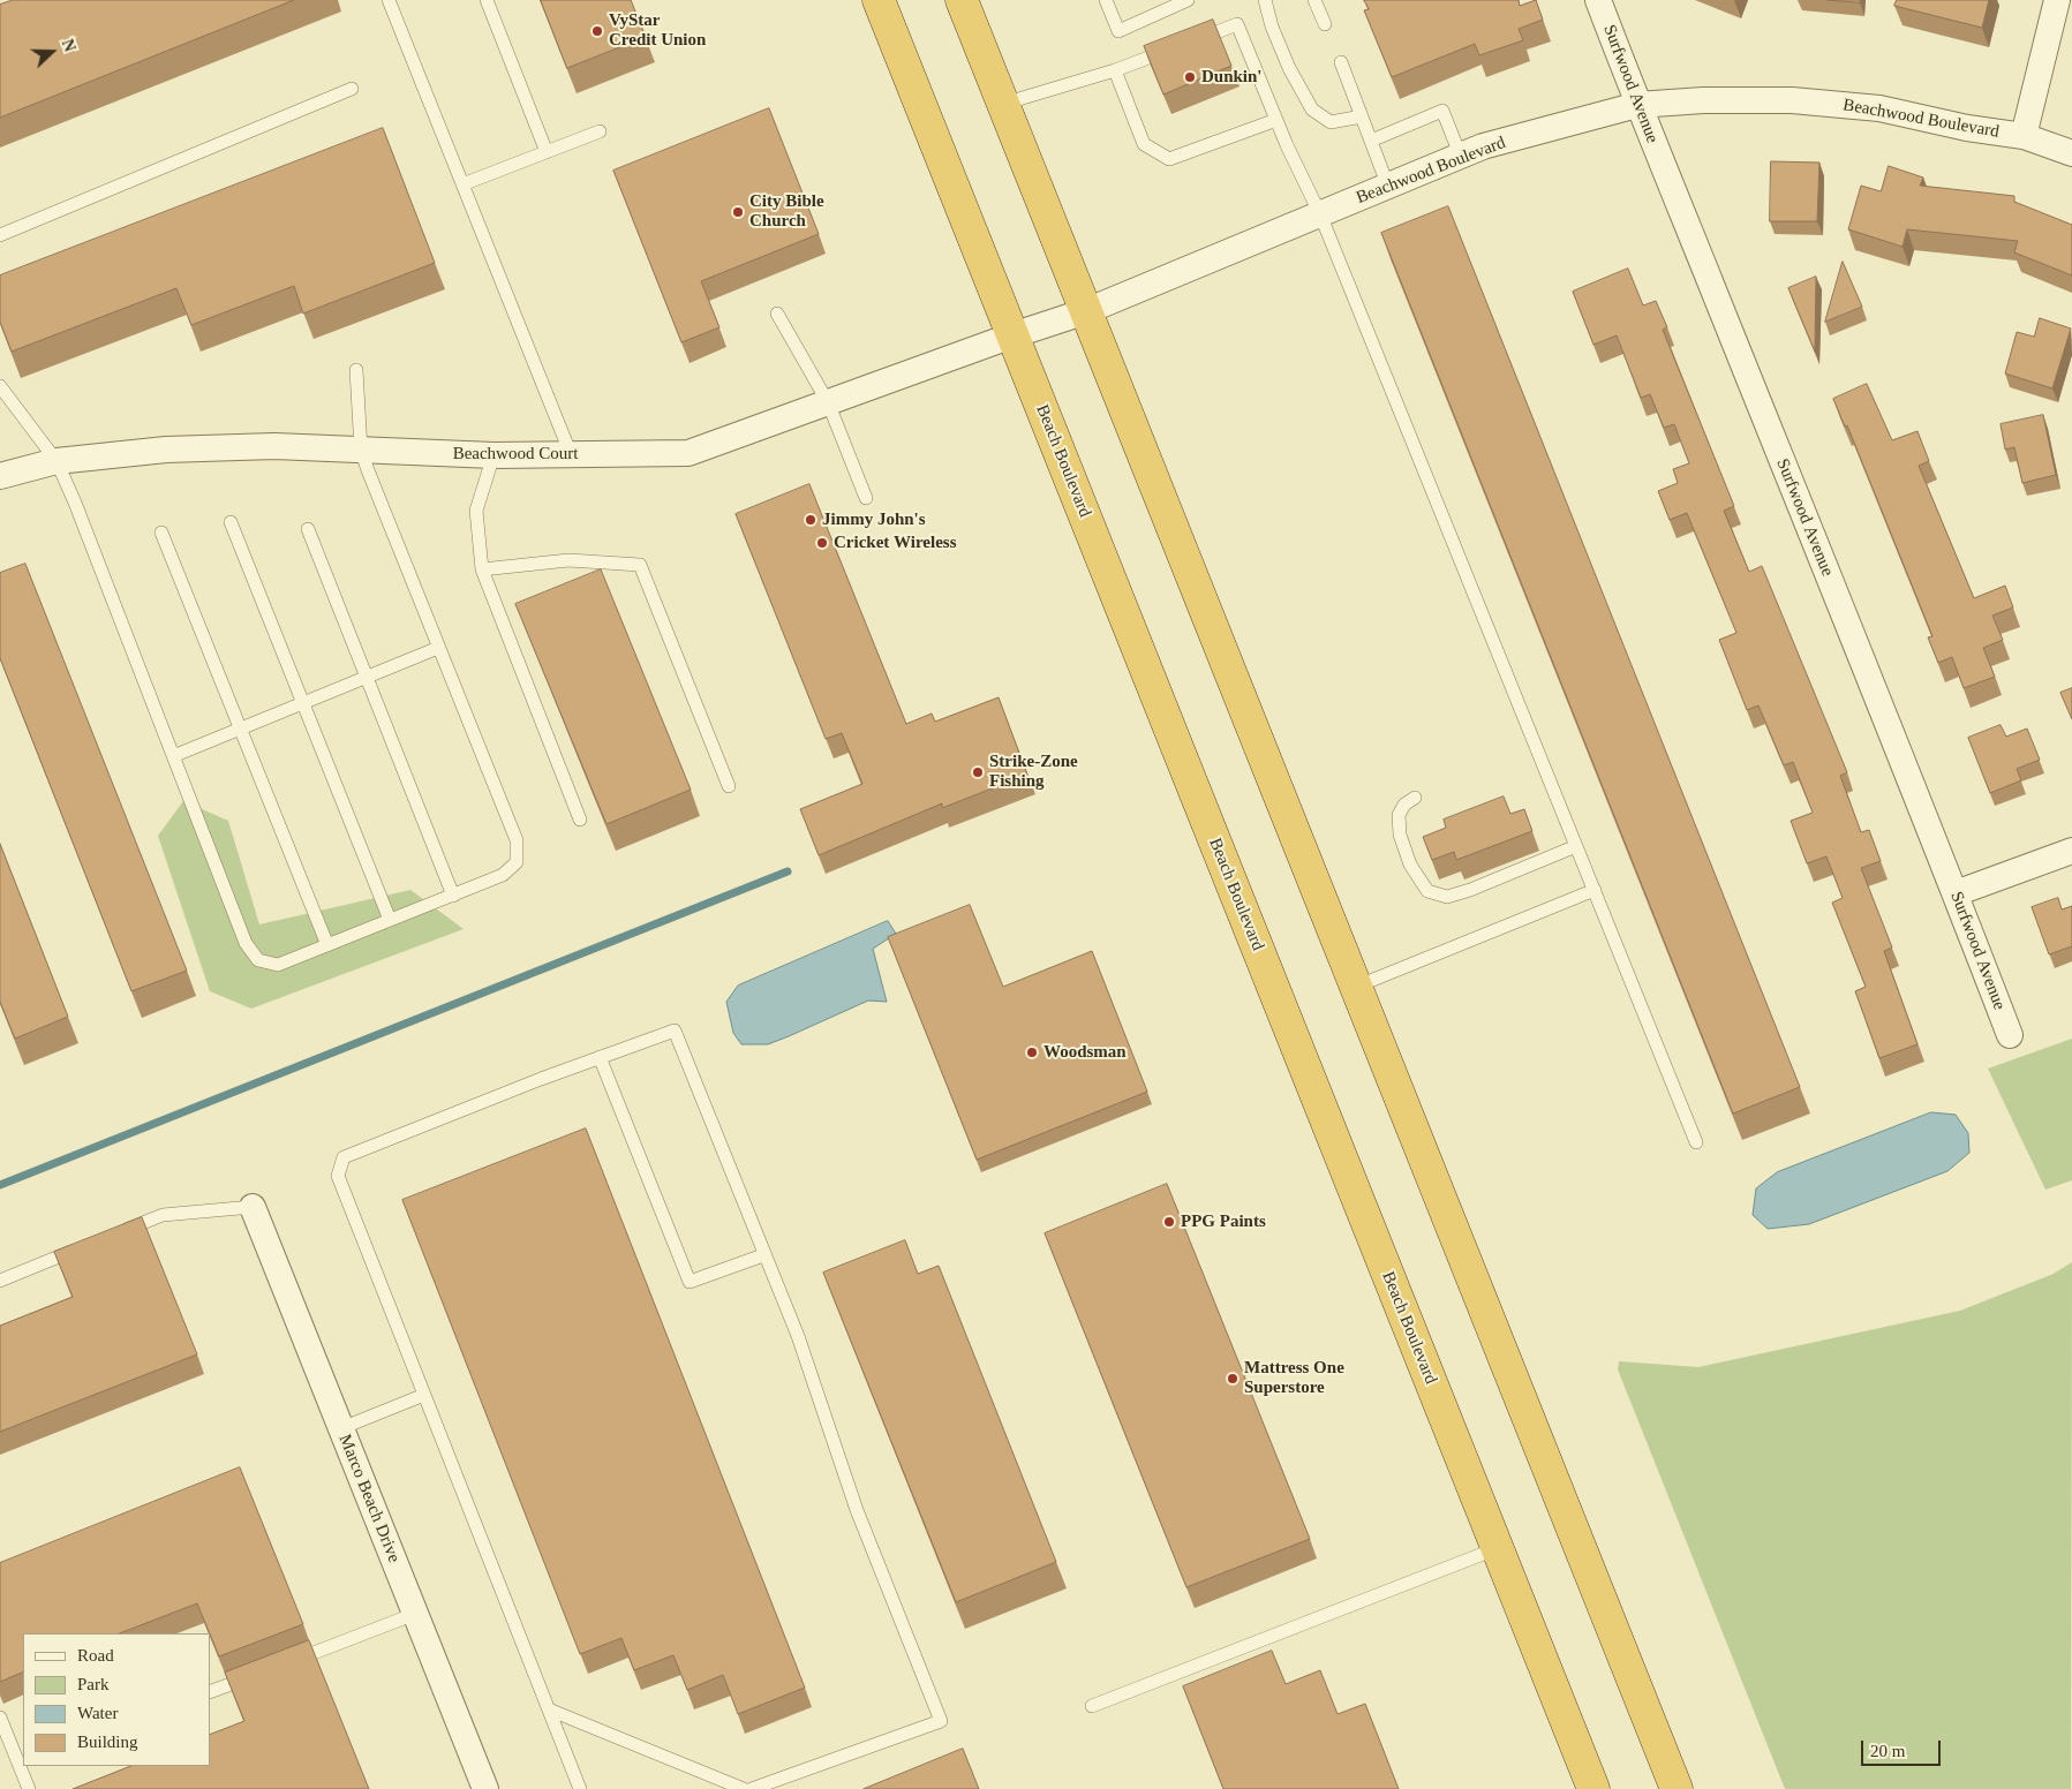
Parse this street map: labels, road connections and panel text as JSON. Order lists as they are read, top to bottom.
{
  "streets": {
    "highway": ["Beach Boulevard"],
    "street": [
      "Surfwood Avenue",
      "Beachwood Boulevard",
      "Beachwood Court",
      "Marco Beach Drive"
    ]
  },
  "crossings": [
    ["Surfwood Avenue", "Beachwood Boulevard"],
    ["Beachwood Boulevard", "Beachwood Court"],
    ["Beachwood Boulevard", "Beach Boulevard"],
    ["Beachwood Court", "Beach Boulevard"]
  ],
  "places": [
    "VyStar Credit Union",
    "Dunkin'",
    "City Bible Church",
    "Jimmy John's",
    "Cricket Wireless",
    "Strike-Zone Fishing",
    "Woodsman",
    "PPG Paints",
    "Mattress One Superstore"
  ],
  "legend": [
    "Road",
    "Park",
    "Water",
    "Building"
  ],
  "scale_bar": "20 m",
  "north": "right"
}
